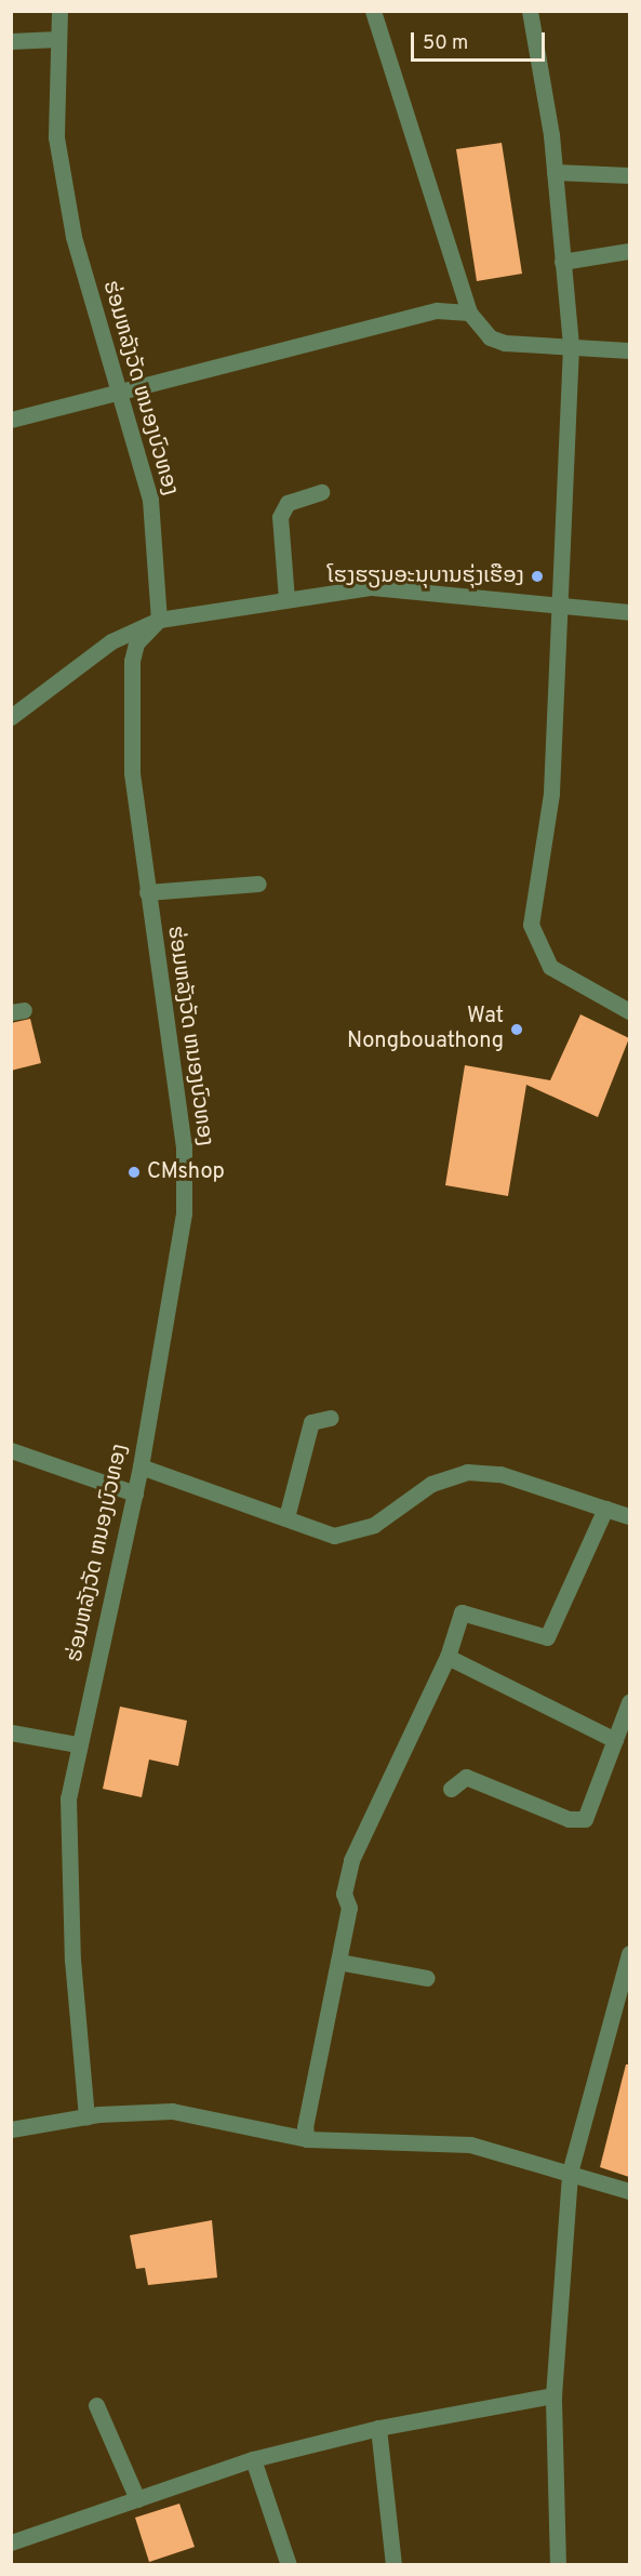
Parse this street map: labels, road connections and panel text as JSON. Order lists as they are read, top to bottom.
{
  "streets": {
    "street": ["ຮ່ອມຫລັງວັດ ຫນອງບົວທອງ"]
  },
  "places": ["ໂຮງຮຽນອະນຸບານຮຸ່ງເຮືອງ", "Wat Nongbouathong", "CMshop"],
  "scale_bar": "50 m"
}
